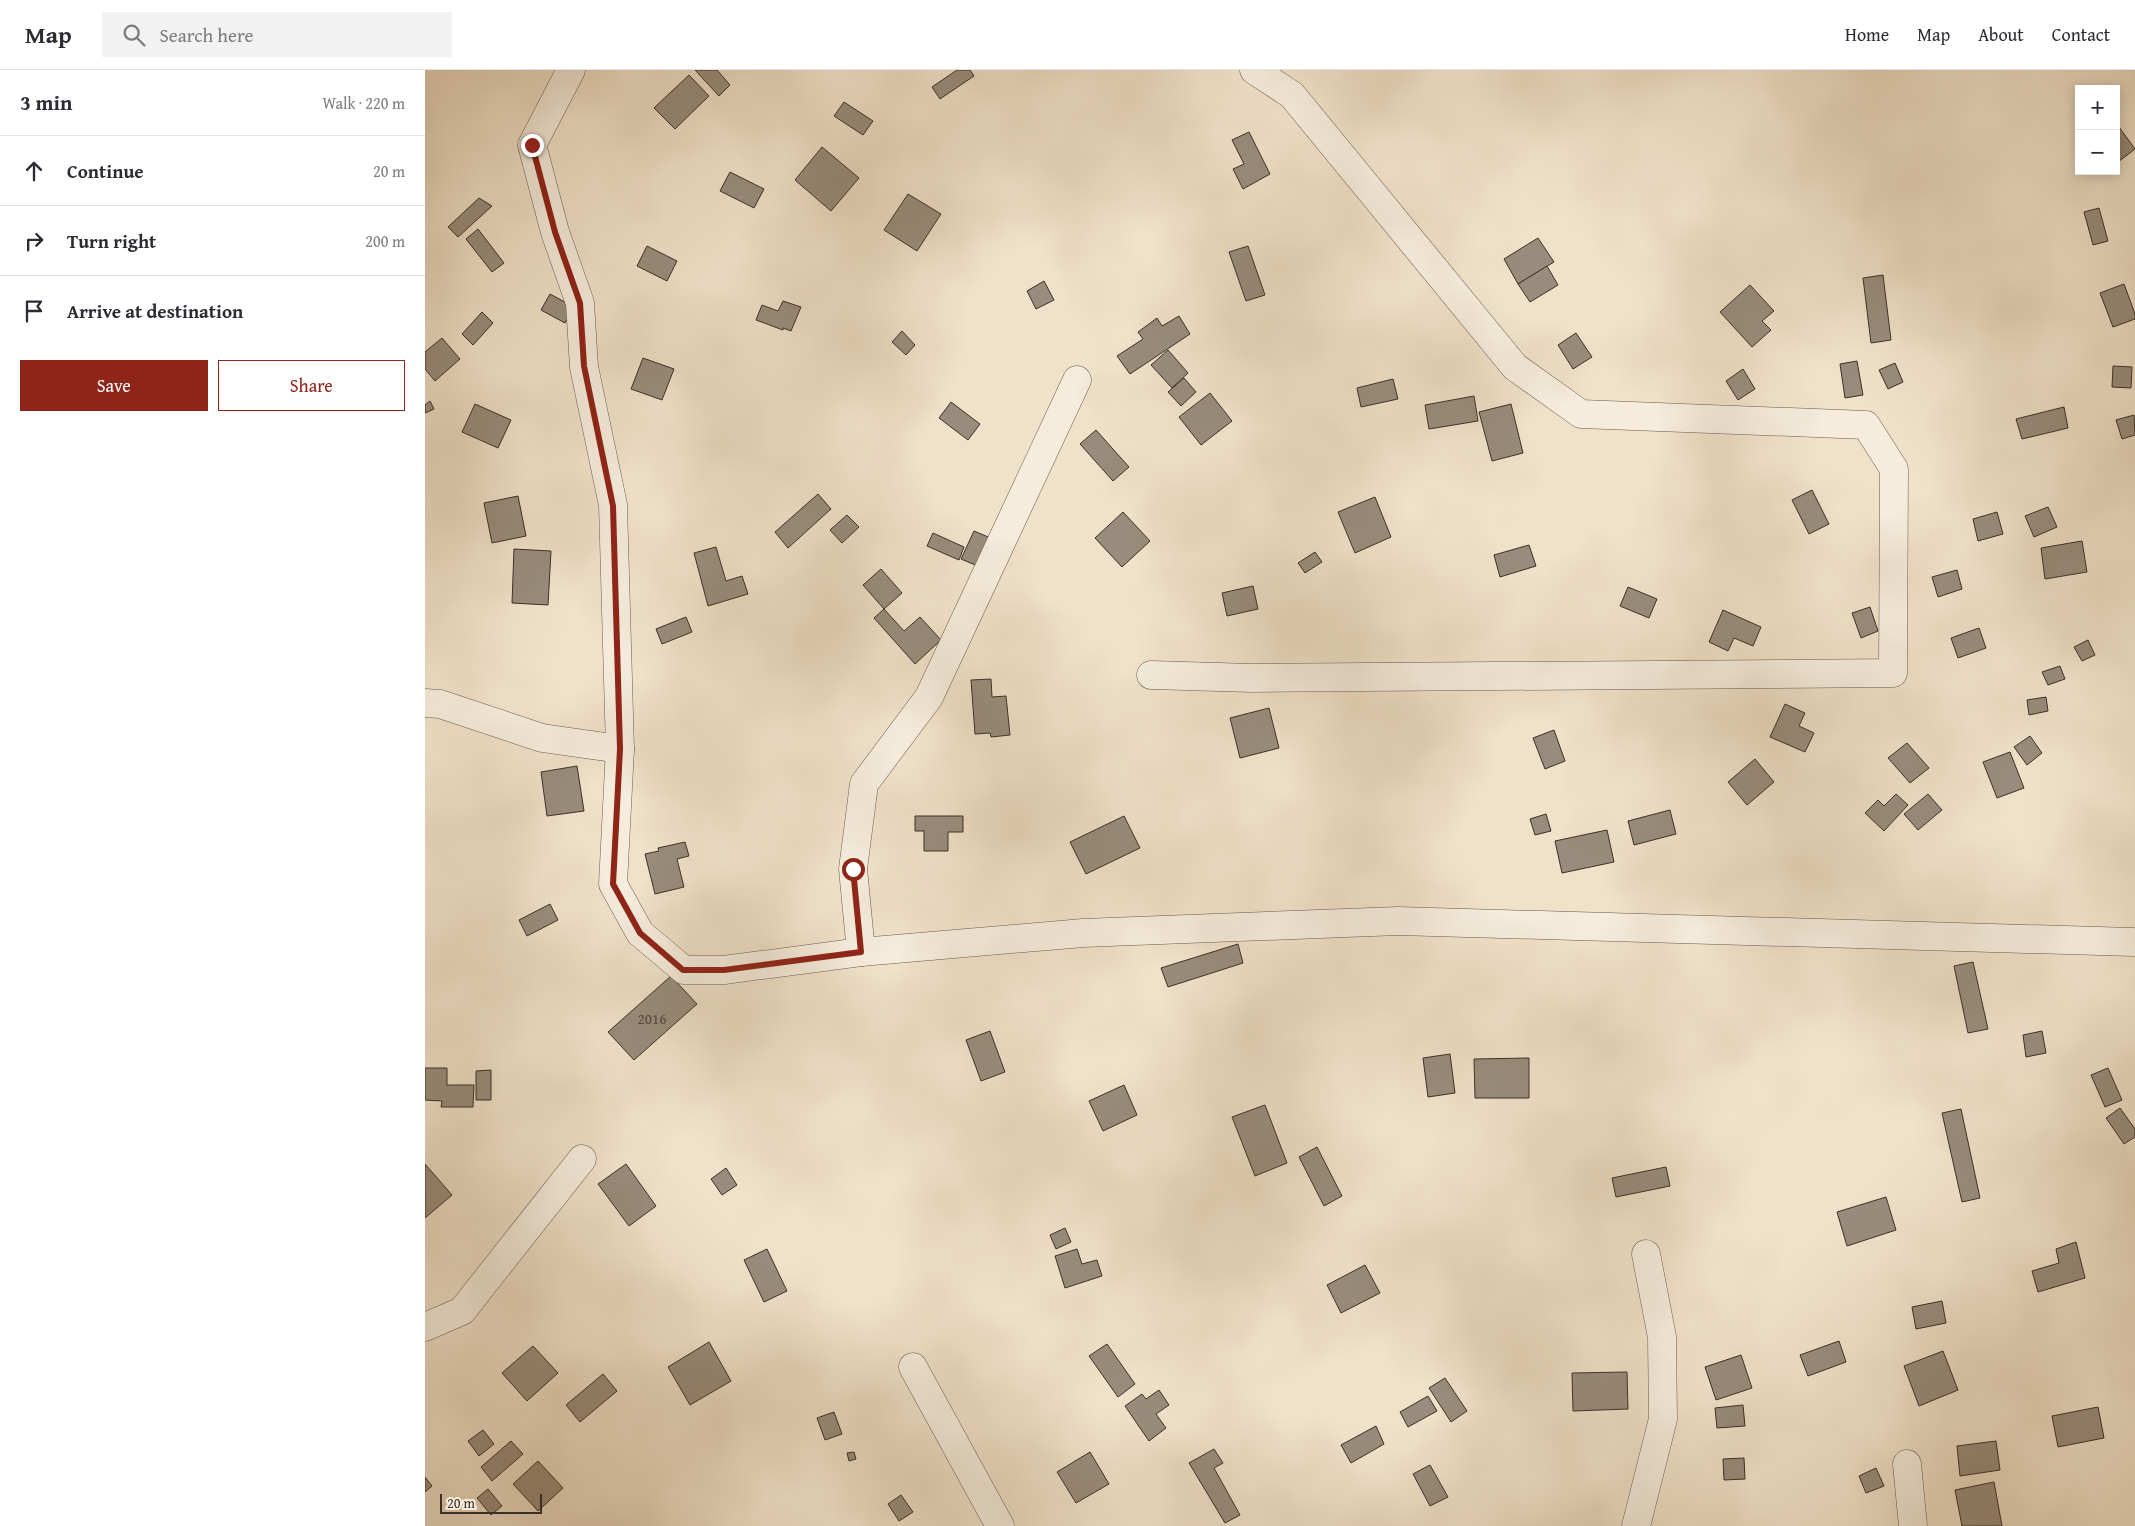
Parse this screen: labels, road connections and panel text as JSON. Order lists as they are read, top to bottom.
{
  "house_numbers": ["2016"],
  "scale_bar": "20 m",
  "page": {
    "header": "Map",
    "search": "Search here",
    "nav": [
      "Home",
      "Map",
      "About",
      "Contact"
    ],
    "heading": ["3 min", "Walk · 220 m"],
    "map_buttons": ["+", "−"],
    "list": [
      ["Continue", "20 m"],
      ["Turn right", "200 m"],
      "Arrive at destination"
    ],
    "buttons": ["Save", "Share"],
    "scale": "20 m"
  }
}
